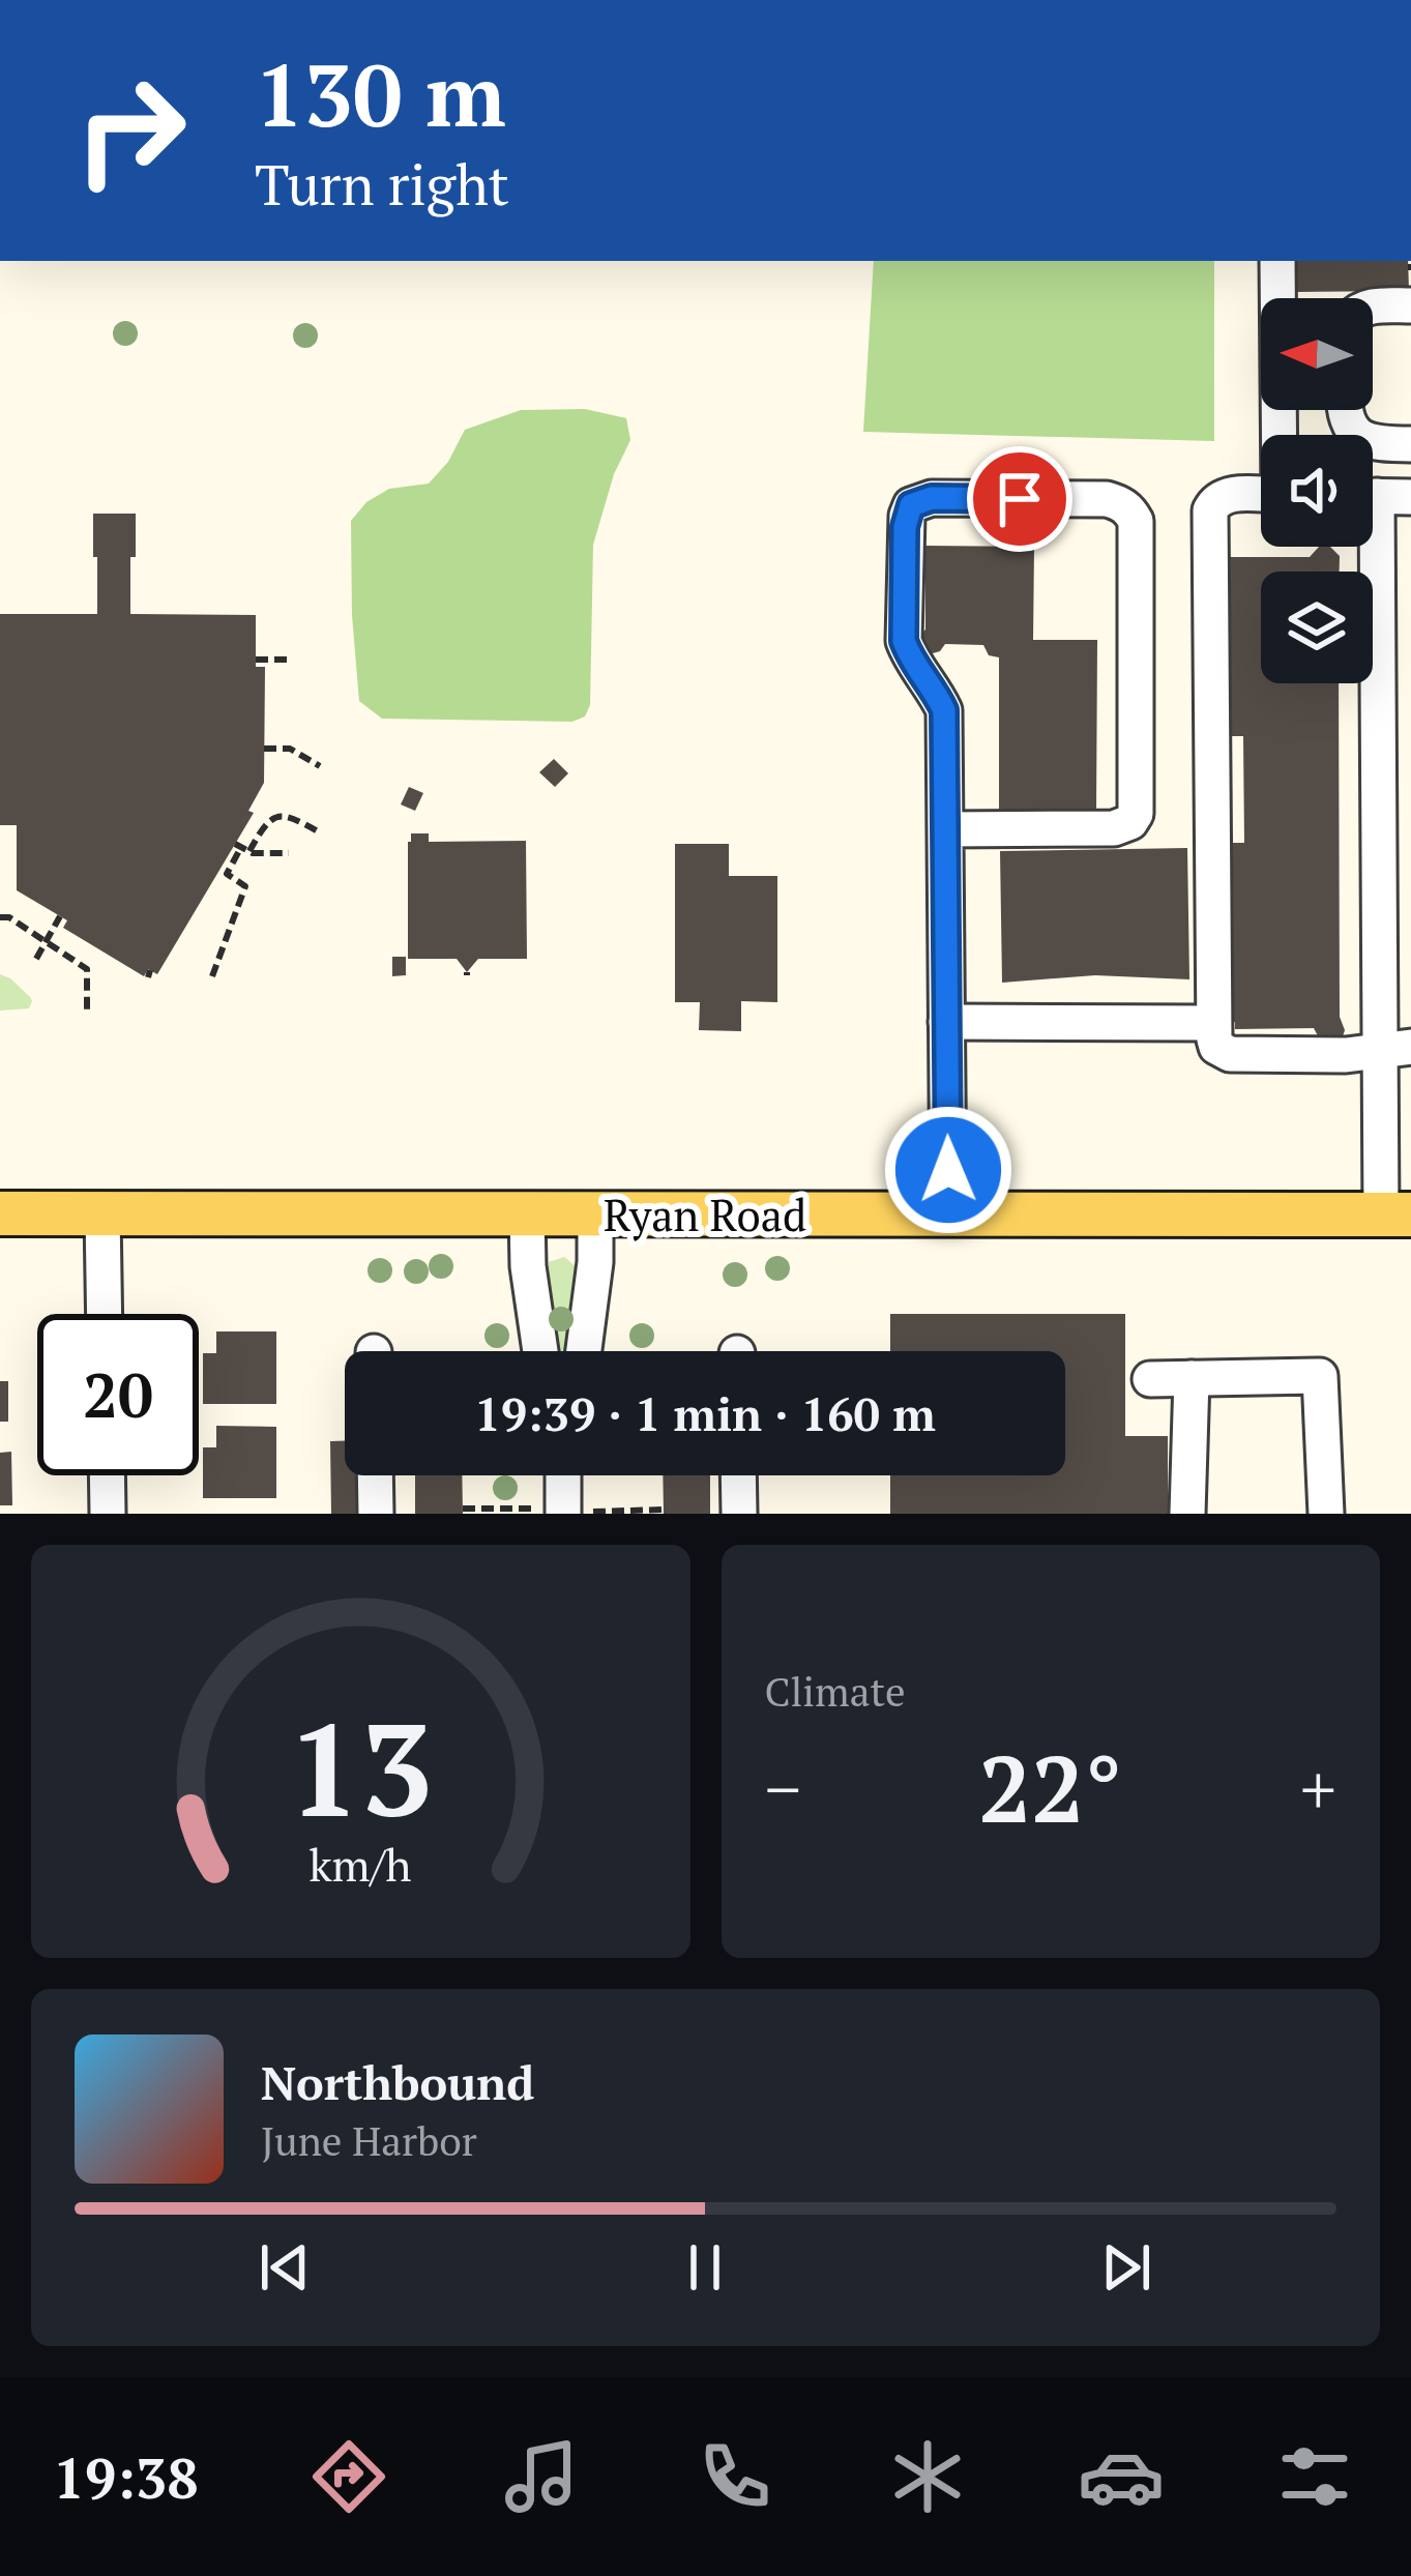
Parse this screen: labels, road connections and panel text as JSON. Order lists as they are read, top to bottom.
{
  "streets": {
    "main road": ["Ryan Road"]
  },
  "north": "left",
  "page": {
    "turn": ["130 m", "Turn right"],
    "limit": "20",
    "trip": "19:39 · 1 min · 160 m",
    "tile": "Climate",
    "heat": ["−", "22°", "+"],
    "song": ["Northbound", "June Harbor"],
    "tabs": "19:38",
    "gauge": ["13", "km/h"]
  }
}
